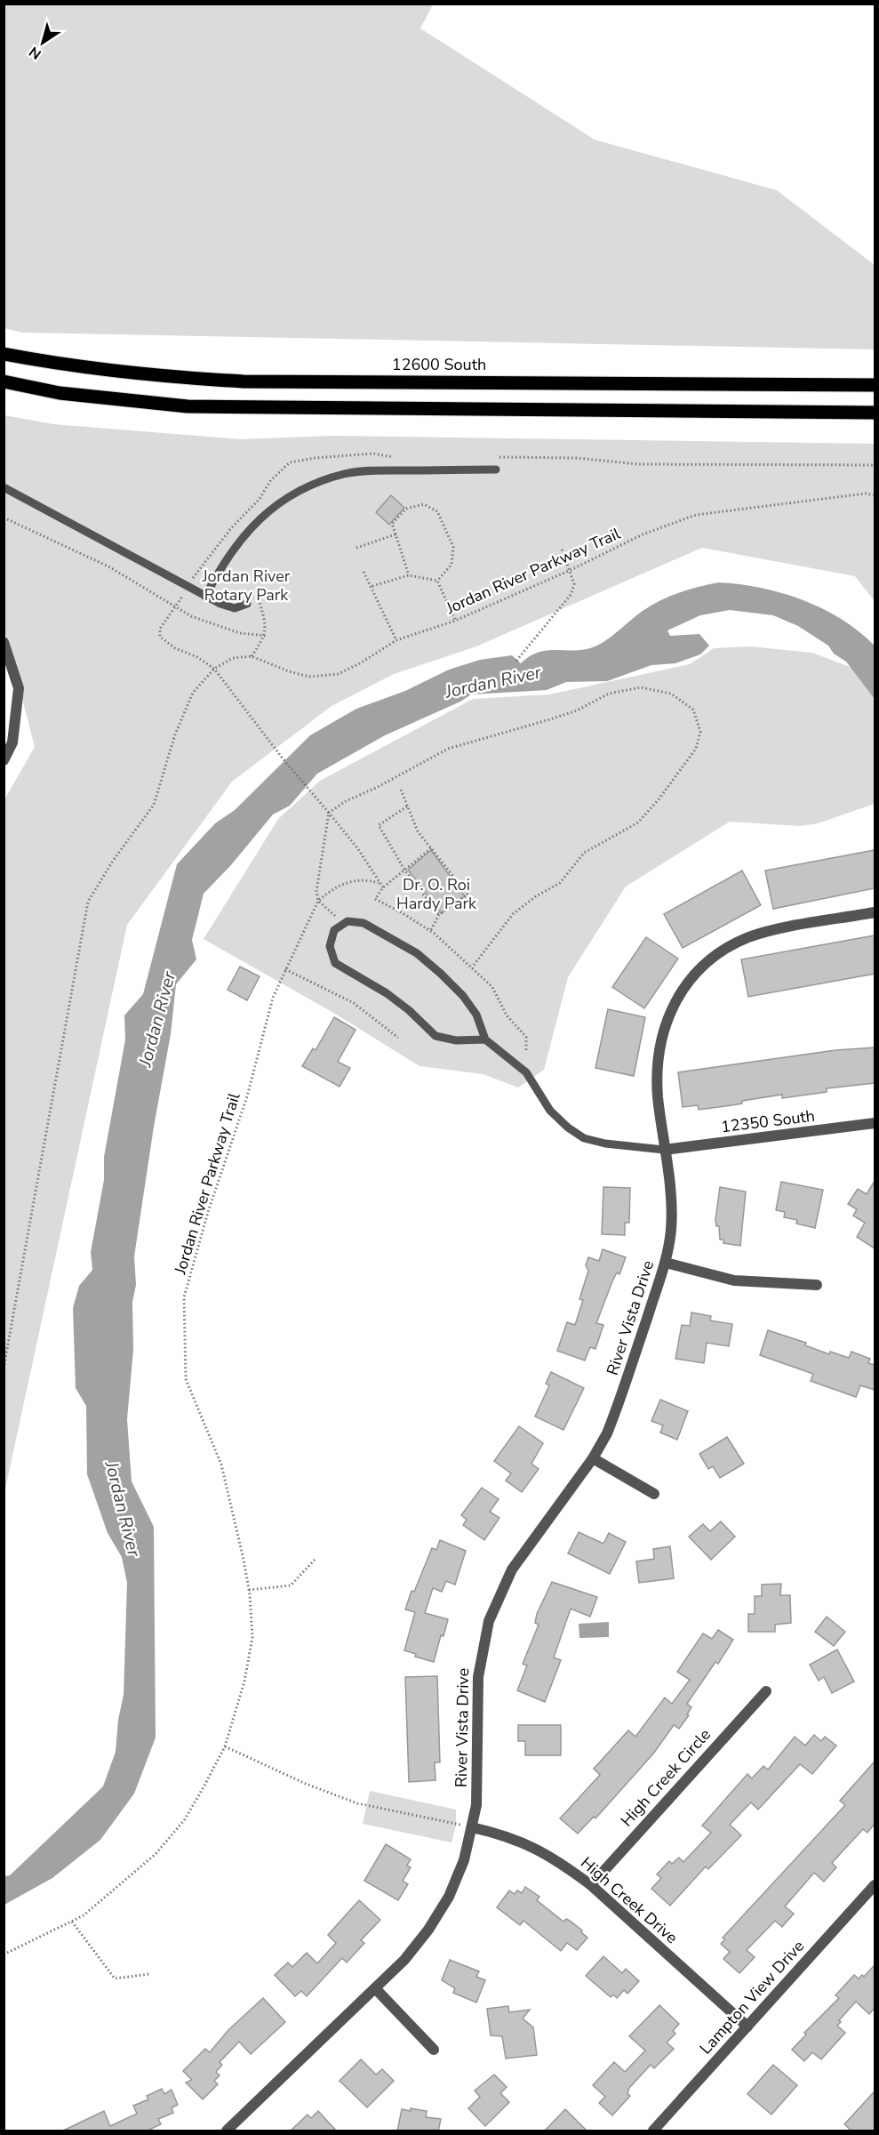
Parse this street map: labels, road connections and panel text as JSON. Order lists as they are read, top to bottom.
{
  "streets": {
    "main road": ["12600 South"],
    "street": [
      "12350 South",
      "River Vista Drive",
      "High Creek Circle",
      "High Creek Drive",
      "Lampton View Drive"
    ],
    "path": ["Jordan River Parkway Trail"]
  },
  "crossings": [
    ["12350 South", "River Vista Drive"],
    ["River Vista Drive", "High Creek Drive"],
    ["High Creek Circle", "High Creek Drive"],
    ["High Creek Drive", "Lampton View Drive"]
  ],
  "water": ["Jordan River"],
  "parks": ["Jordan River Rotary Park", "Dr. O. Roi Hardy Park"],
  "north": "bottom left"
}
